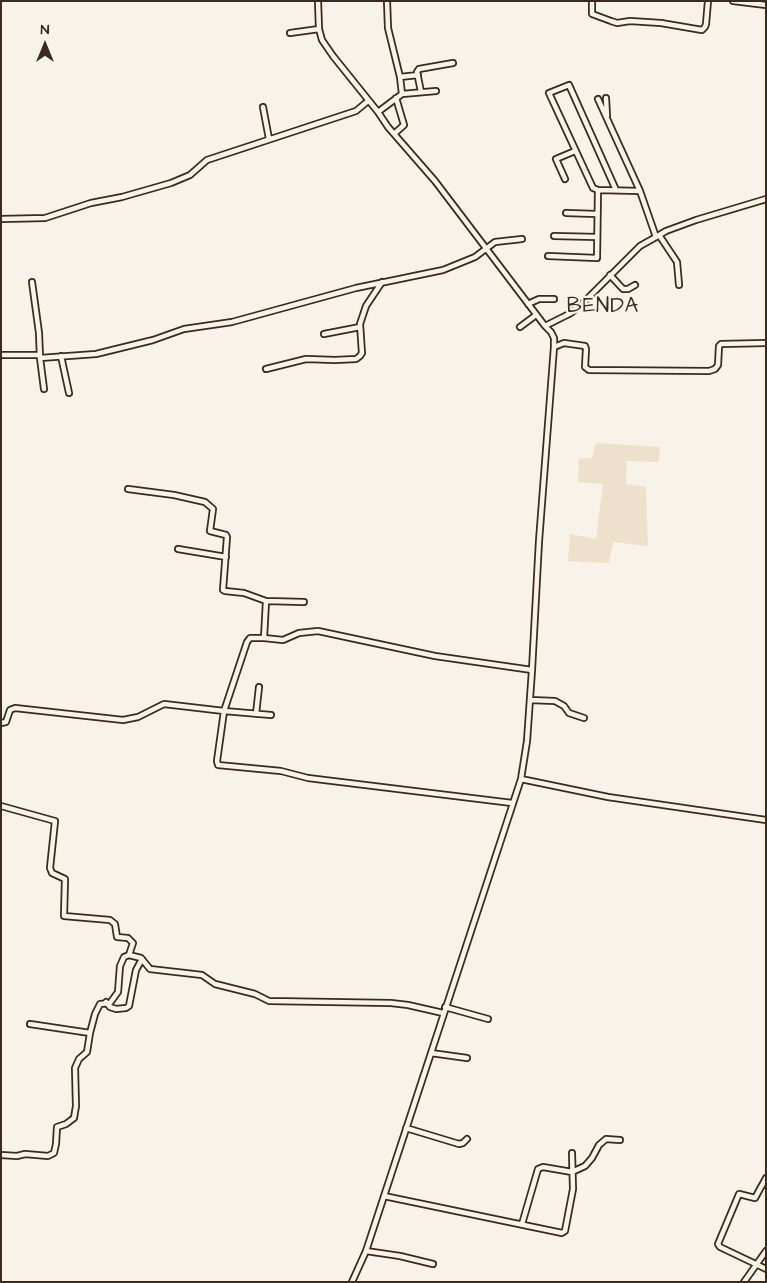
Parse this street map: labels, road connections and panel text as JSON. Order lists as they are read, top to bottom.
{
  "districts": ["BENDA"],
  "north": "top"
}
